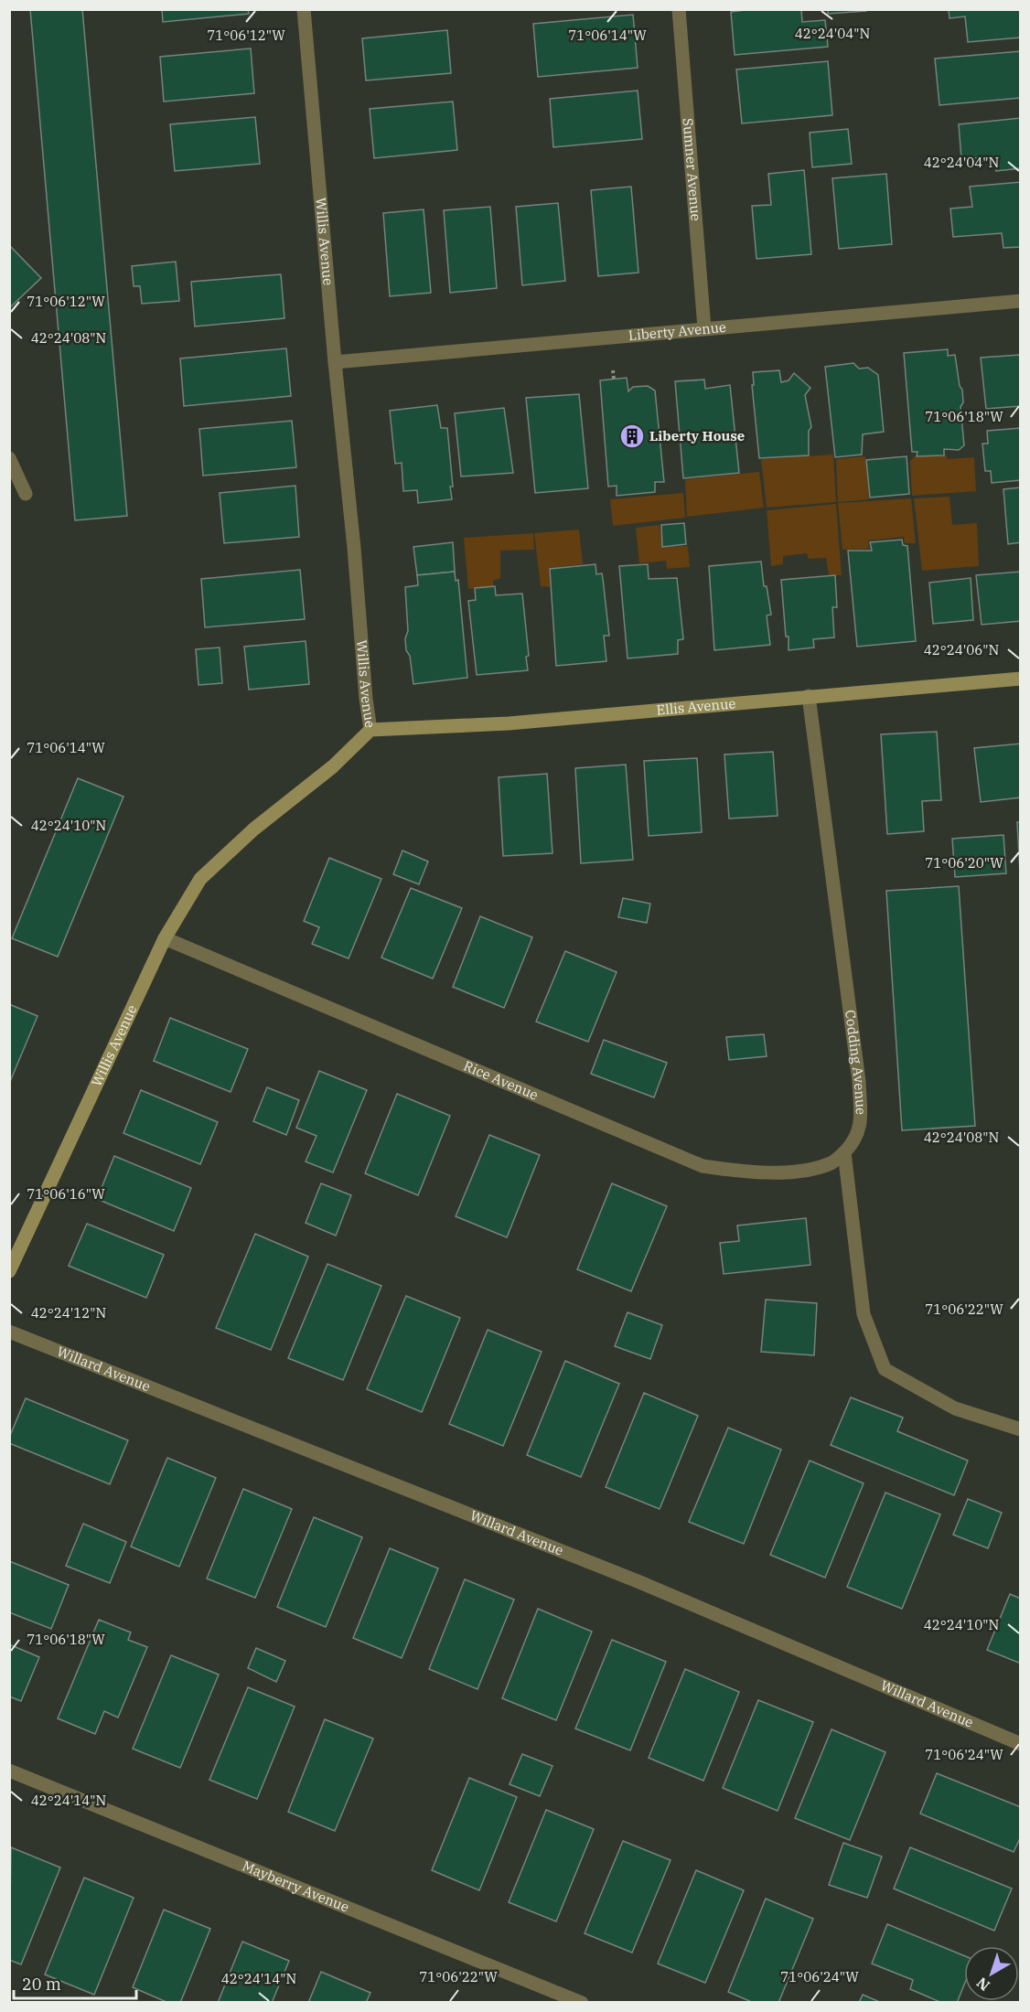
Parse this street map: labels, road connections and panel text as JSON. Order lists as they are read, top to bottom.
{
  "streets": {
    "street": [
      "Sumner Avenue",
      "Willis Avenue",
      "Liberty Avenue",
      "Ellis Avenue",
      "Codding Avenue",
      "Rice Avenue",
      "Willard Avenue",
      "Mayberry Avenue"
    ]
  },
  "crossings": [
    ["Sumner Avenue", "Liberty Avenue"],
    ["Willis Avenue", "Liberty Avenue"],
    ["Willis Avenue", "Ellis Avenue"],
    ["Willis Avenue", "Rice Avenue"],
    ["Ellis Avenue", "Codding Avenue"],
    ["Codding Avenue", "Rice Avenue"]
  ],
  "places": {
    "building": ["Liberty House"]
  },
  "scale_bar": "20 m",
  "north": "bottom left",
  "coordinates": [
    "42°24'04\"N",
    "71°06'12\"W",
    "71°06'14\"W",
    "42°24'08\"N",
    "71°06'18\"W",
    "42°24'06\"N",
    "42°24'10\"N",
    "71°06'20\"W",
    "71°06'16\"W",
    "71°06'22\"W",
    "42°24'12\"N",
    "71°06'24\"W",
    "42°24'14\"N"
  ]
}
